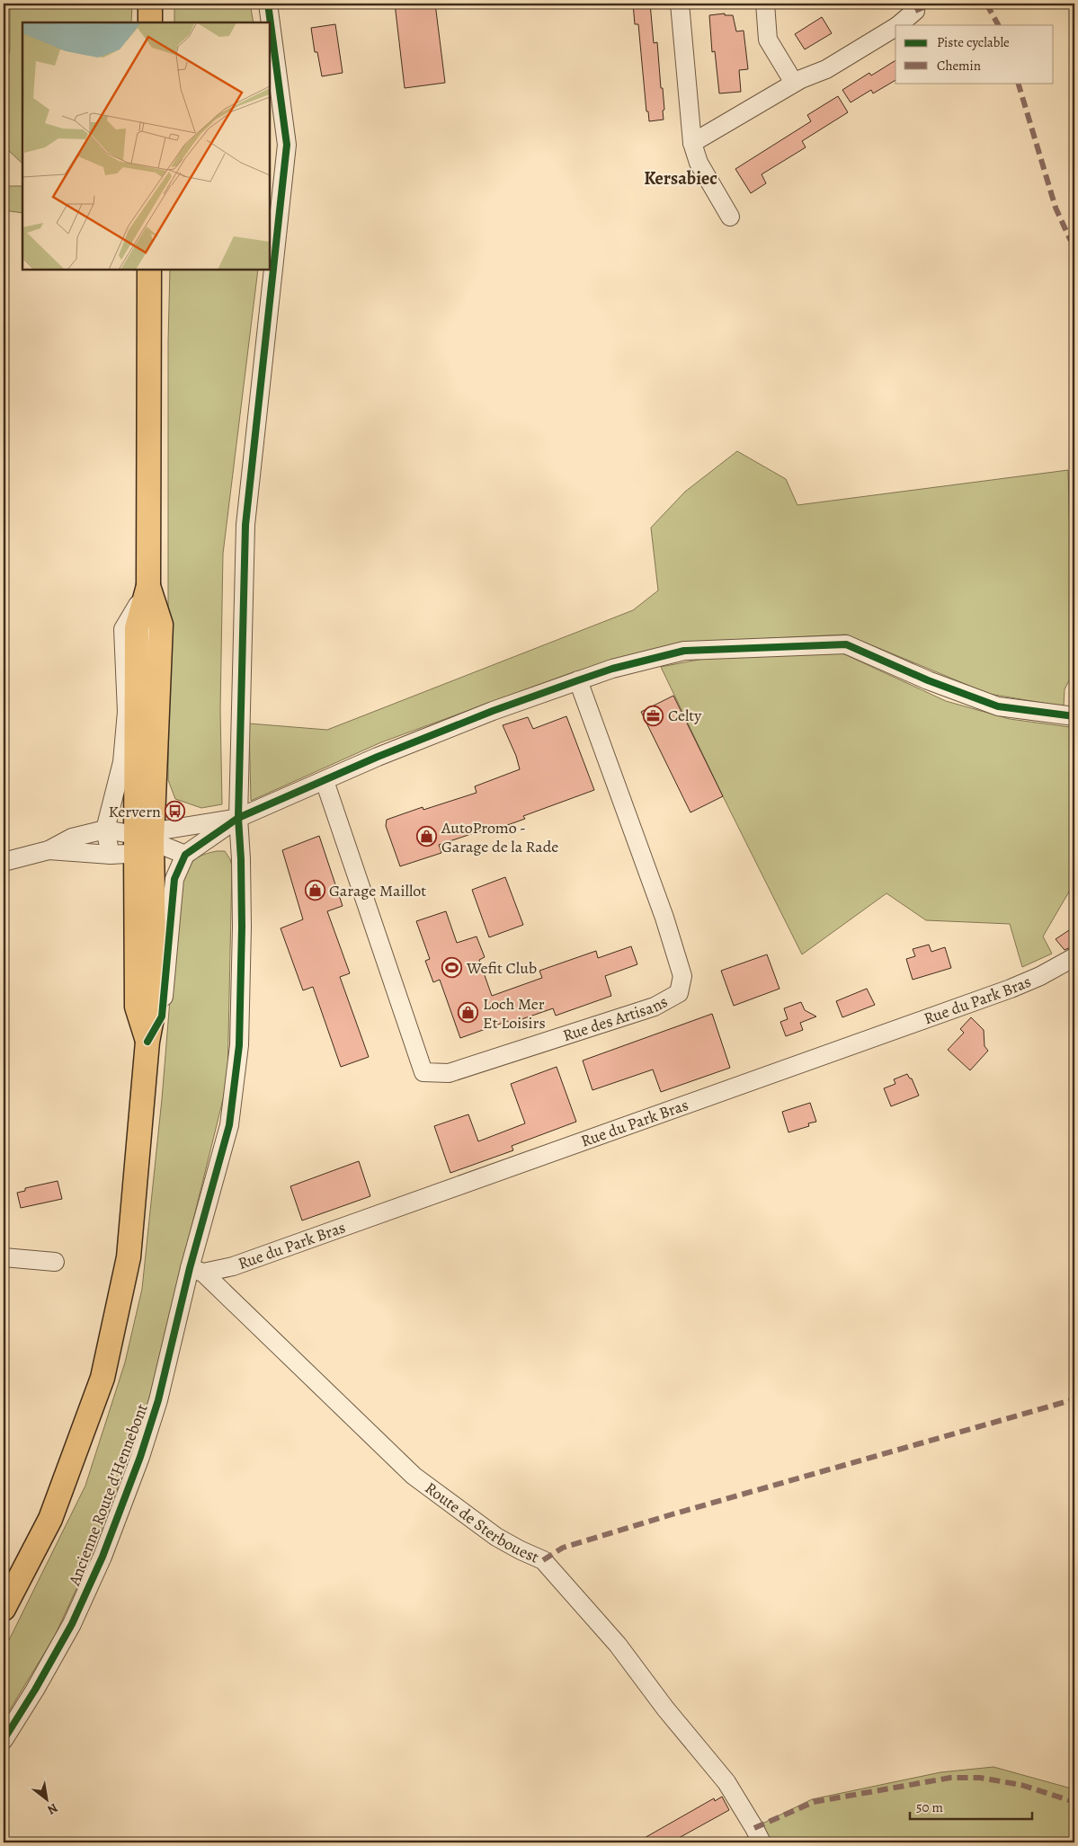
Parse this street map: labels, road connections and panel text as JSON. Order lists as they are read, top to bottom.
{
  "streets": {
    "street": [
      "Rue du Park Bras",
      "Rue des Artisans",
      "Ancienne Route d'Hennebont",
      "Route de Sterbouest"
    ]
  },
  "crossings": [
    ["Rue du Park Bras", "Ancienne Route d'Hennebont"],
    ["Rue du Park Bras", "Route de Sterbouest"],
    ["Ancienne Route d'Hennebont", "Route de Sterbouest"]
  ],
  "districts": ["Kersabiec"],
  "places": {
    "office": ["Celty"],
    "bus stop": ["Kervern"],
    "shop": ["AutoPromo - Garage de la Rade", "Garage Maillot", "Loch Mer Et Loisirs"],
    "sports": ["Wefit Club"]
  },
  "legend": ["Piste cyclable", "Chemin"],
  "scale_bar": "50 m",
  "north": "bottom right"
}
